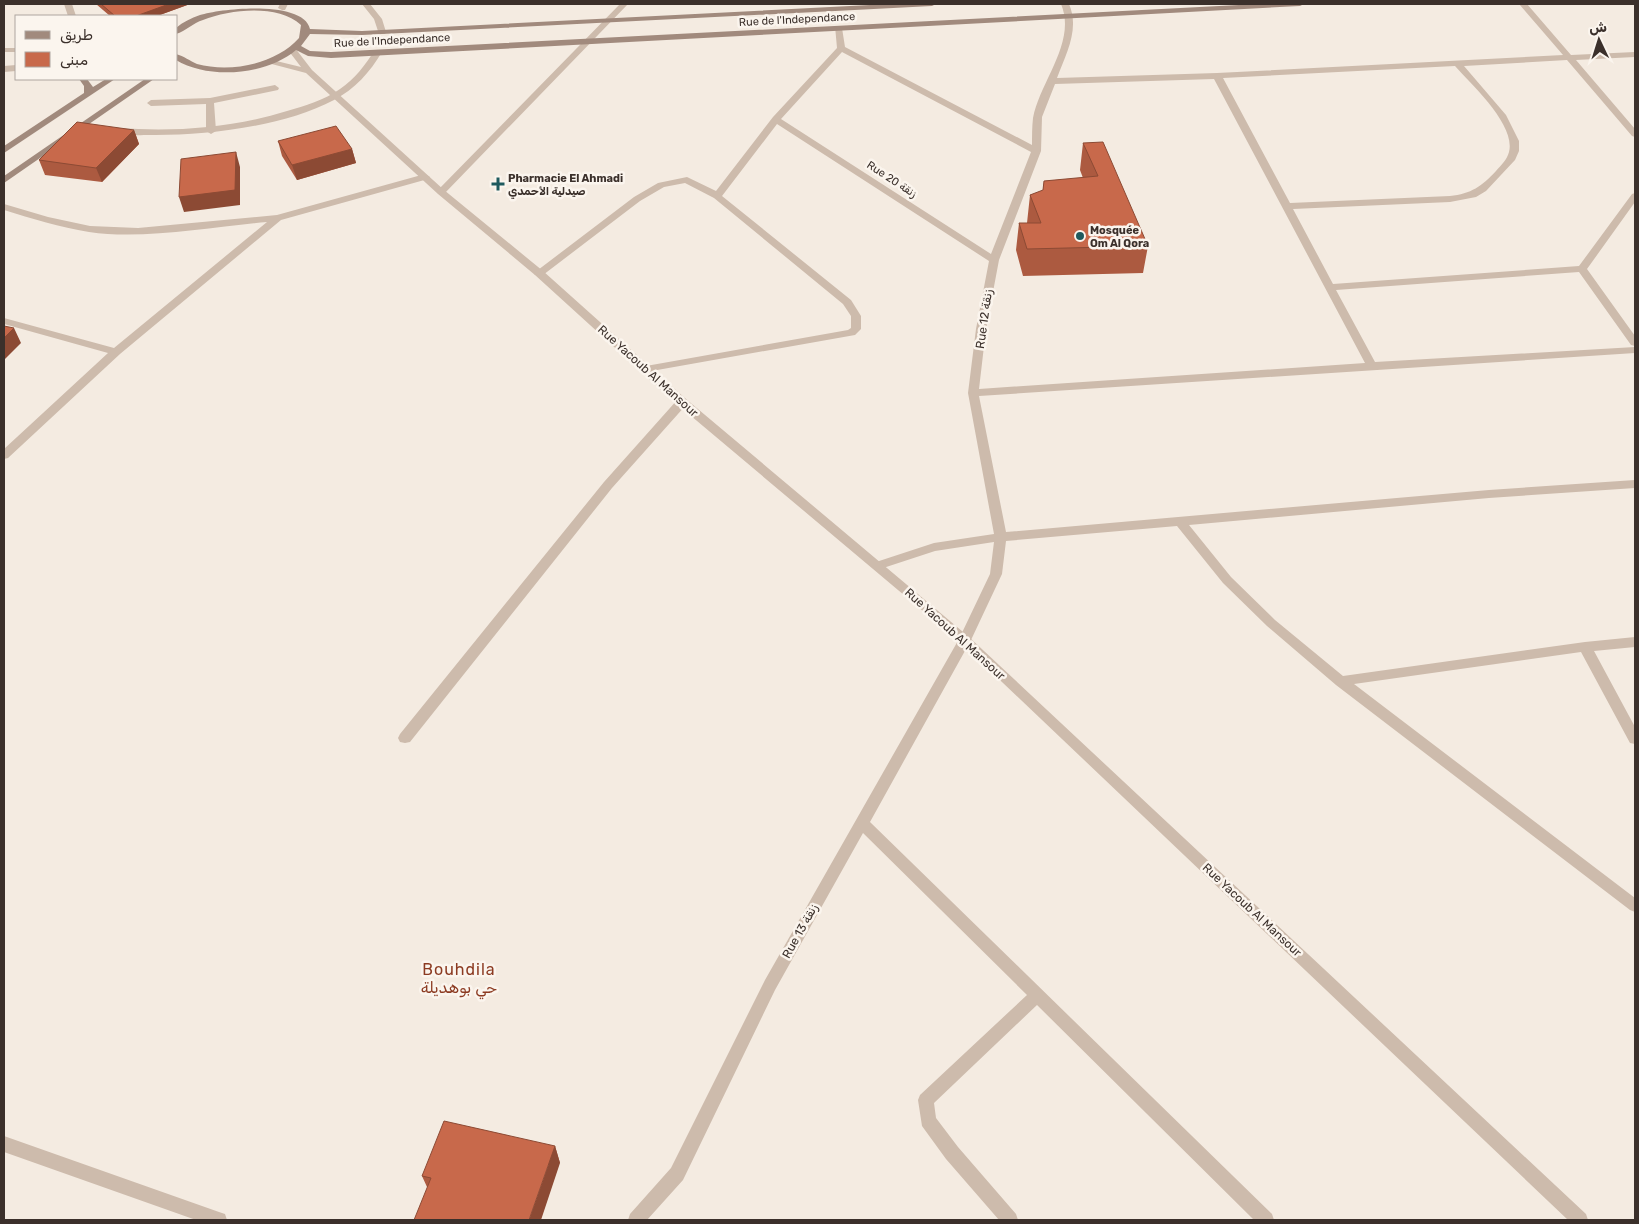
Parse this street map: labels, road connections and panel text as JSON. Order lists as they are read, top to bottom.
{
  "streets": {
    "main road": ["Rue de l'Independance", "Rue Yacoub Al Mansour"],
    "street": ["Rue 20 زنقة", "Rue 12 زنقة", "Rue 13 زنقة"]
  },
  "crossings": [
    ["Rue de l'Independance", "Rue 12 زنقة"],
    ["Rue de l'Independance", "Rue Yacoub Al Mansour"],
    ["Rue 20 زنقة", "Rue 12 زنقة"],
    ["Rue 12 زنقة", "Rue Yacoub Al Mansour"],
    ["Rue 12 زنقة", "Rue 13 زنقة"],
    ["Rue Yacoub Al Mansour", "Rue 13 زنقة"]
  ],
  "districts": ["Bouhdila حي بوهديلة"],
  "places": {
    "health": ["Pharmacie El Ahmadi صيدلية الأحمدي"],
    "other": ["Mosquée Om Al Qora"]
  },
  "legend": ["طريق", "مبنى"],
  "north": "top"
}
